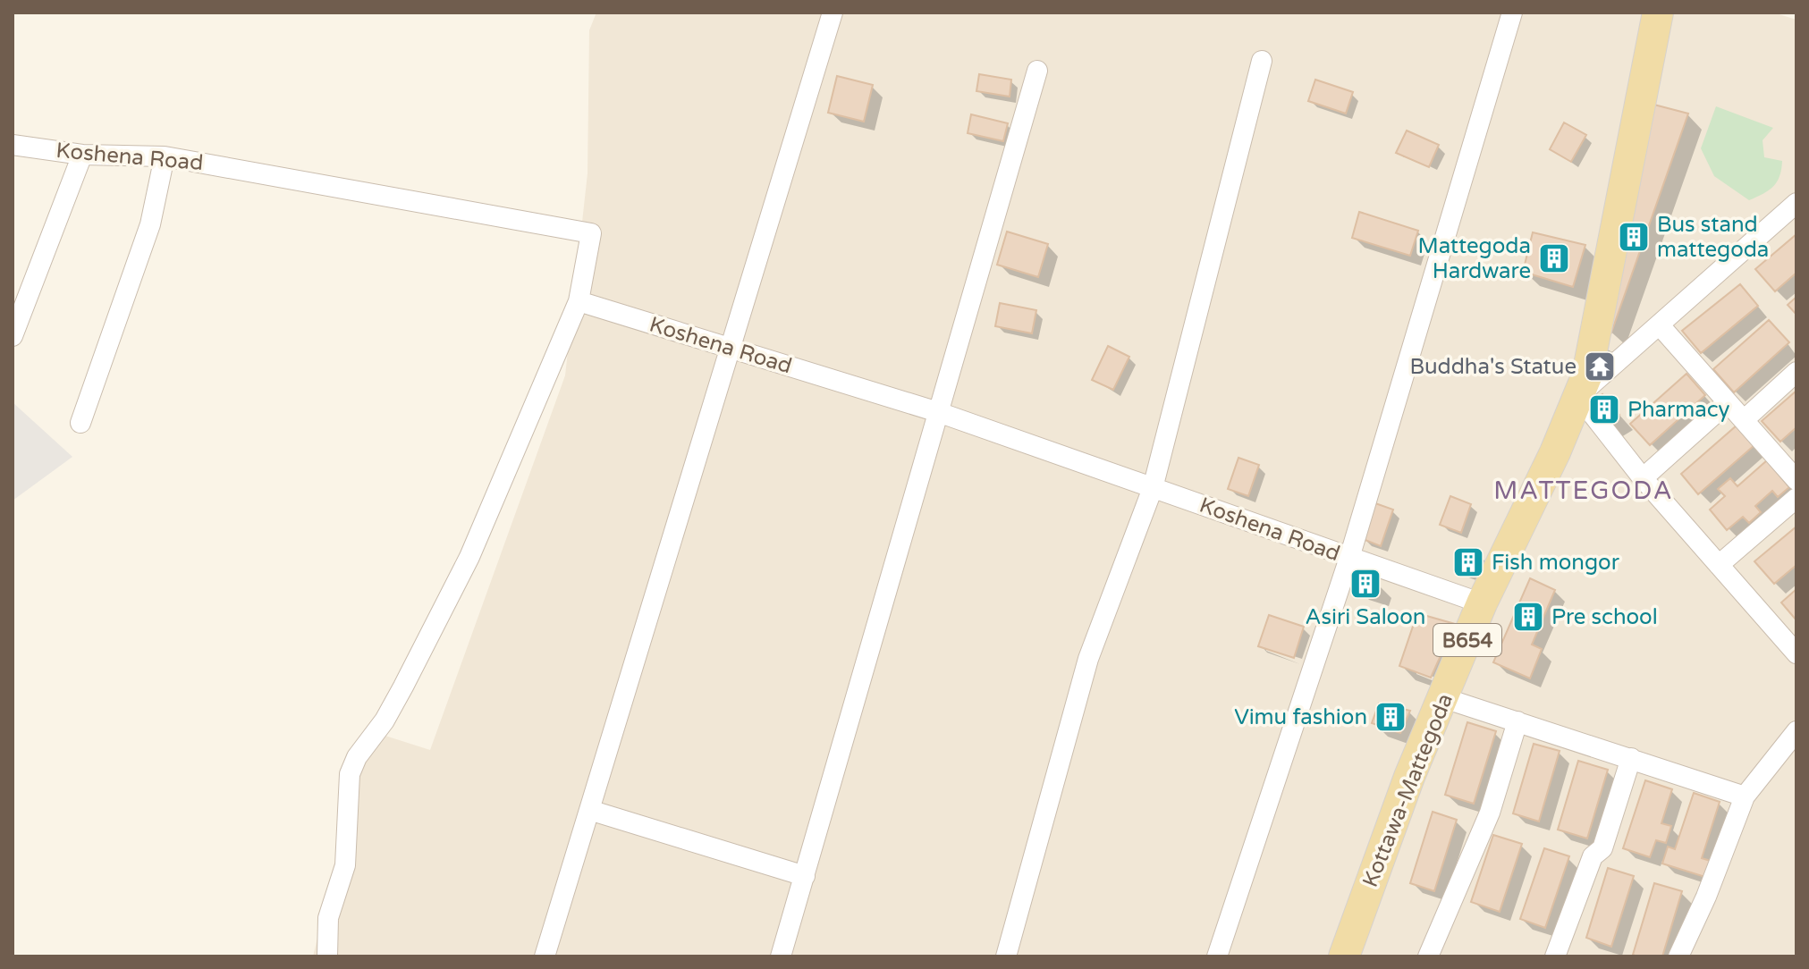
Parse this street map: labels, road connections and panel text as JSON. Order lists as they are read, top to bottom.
{
  "streets": {
    "main road": ["B654", "Kottawa-Mattegoda"],
    "street": ["Koshena Road"]
  },
  "crossings": [
    ["Koshena Road", "Kottawa-Mattegoda"]
  ],
  "districts": ["MATTEGODA"],
  "places": {
    "building": [
      "Bus stand mattegoda",
      "Mattegoda Hardware",
      "Pharmacy",
      "Fish mongor",
      "Asiri Saloon",
      "Pre school",
      "Vimu fashion"
    ],
    "temple": ["Buddha's Statue"]
  }
}
